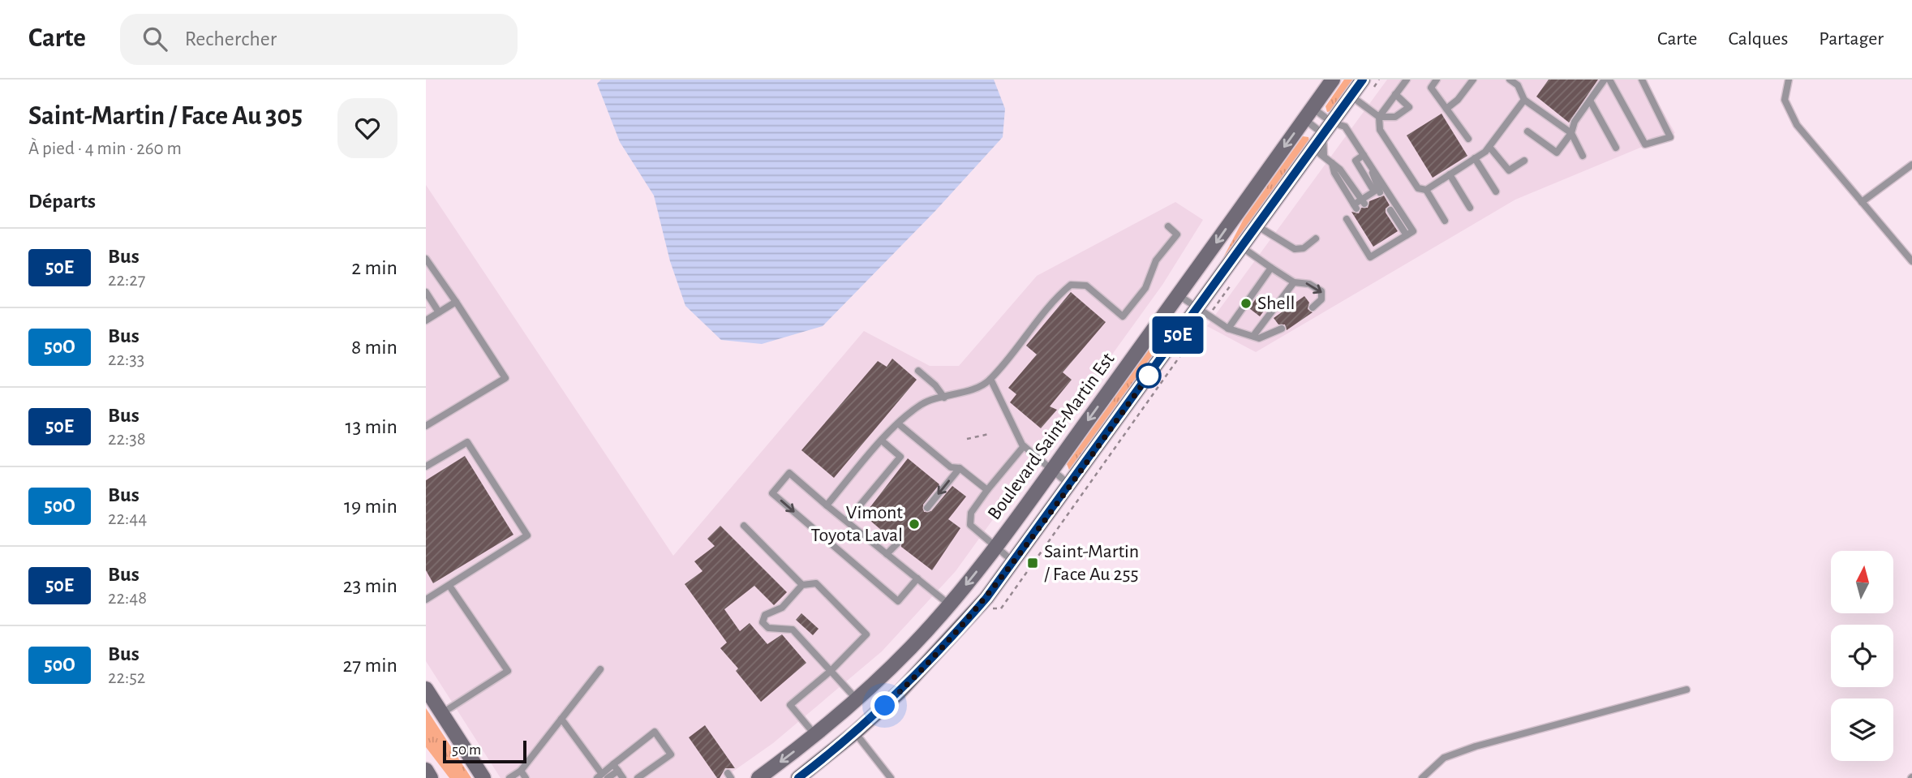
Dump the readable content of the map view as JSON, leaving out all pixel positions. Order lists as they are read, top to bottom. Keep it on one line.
{"streets":{"main road":["Boulevard Saint-Martin Est"]},"places":{"other":["Shell","Vimont Toyota Laval"],"transit":["Saint-Martin / Face Au 255"]},"lines":["bus line 50E"],"scale_bar":"50 m","north":"top","page":{"header":"Carte","search":"Rechercher","nav":["Carte","Calques","Partager"],"heading":[["Saint-Martin / Face Au 305","À pied · 4 min · 260 m"],"Départs"],"on_map":"50E","list":[{"mark":"50E","name":"Bus","note":"22:27","value":"2 min"},{"mark":"50O","name":"Bus","note":"22:33","value":"8 min"},{"mark":"50E","name":"Bus","note":"22:38","value":"13 min"},{"mark":"50O","name":"Bus","note":"22:44","value":"19 min"},{"mark":"50E","name":"Bus","note":"22:48","value":"23 min"},{"mark":"50O","name":"Bus","note":"22:52","value":"27 min"}],"scale":"50 m"}}
